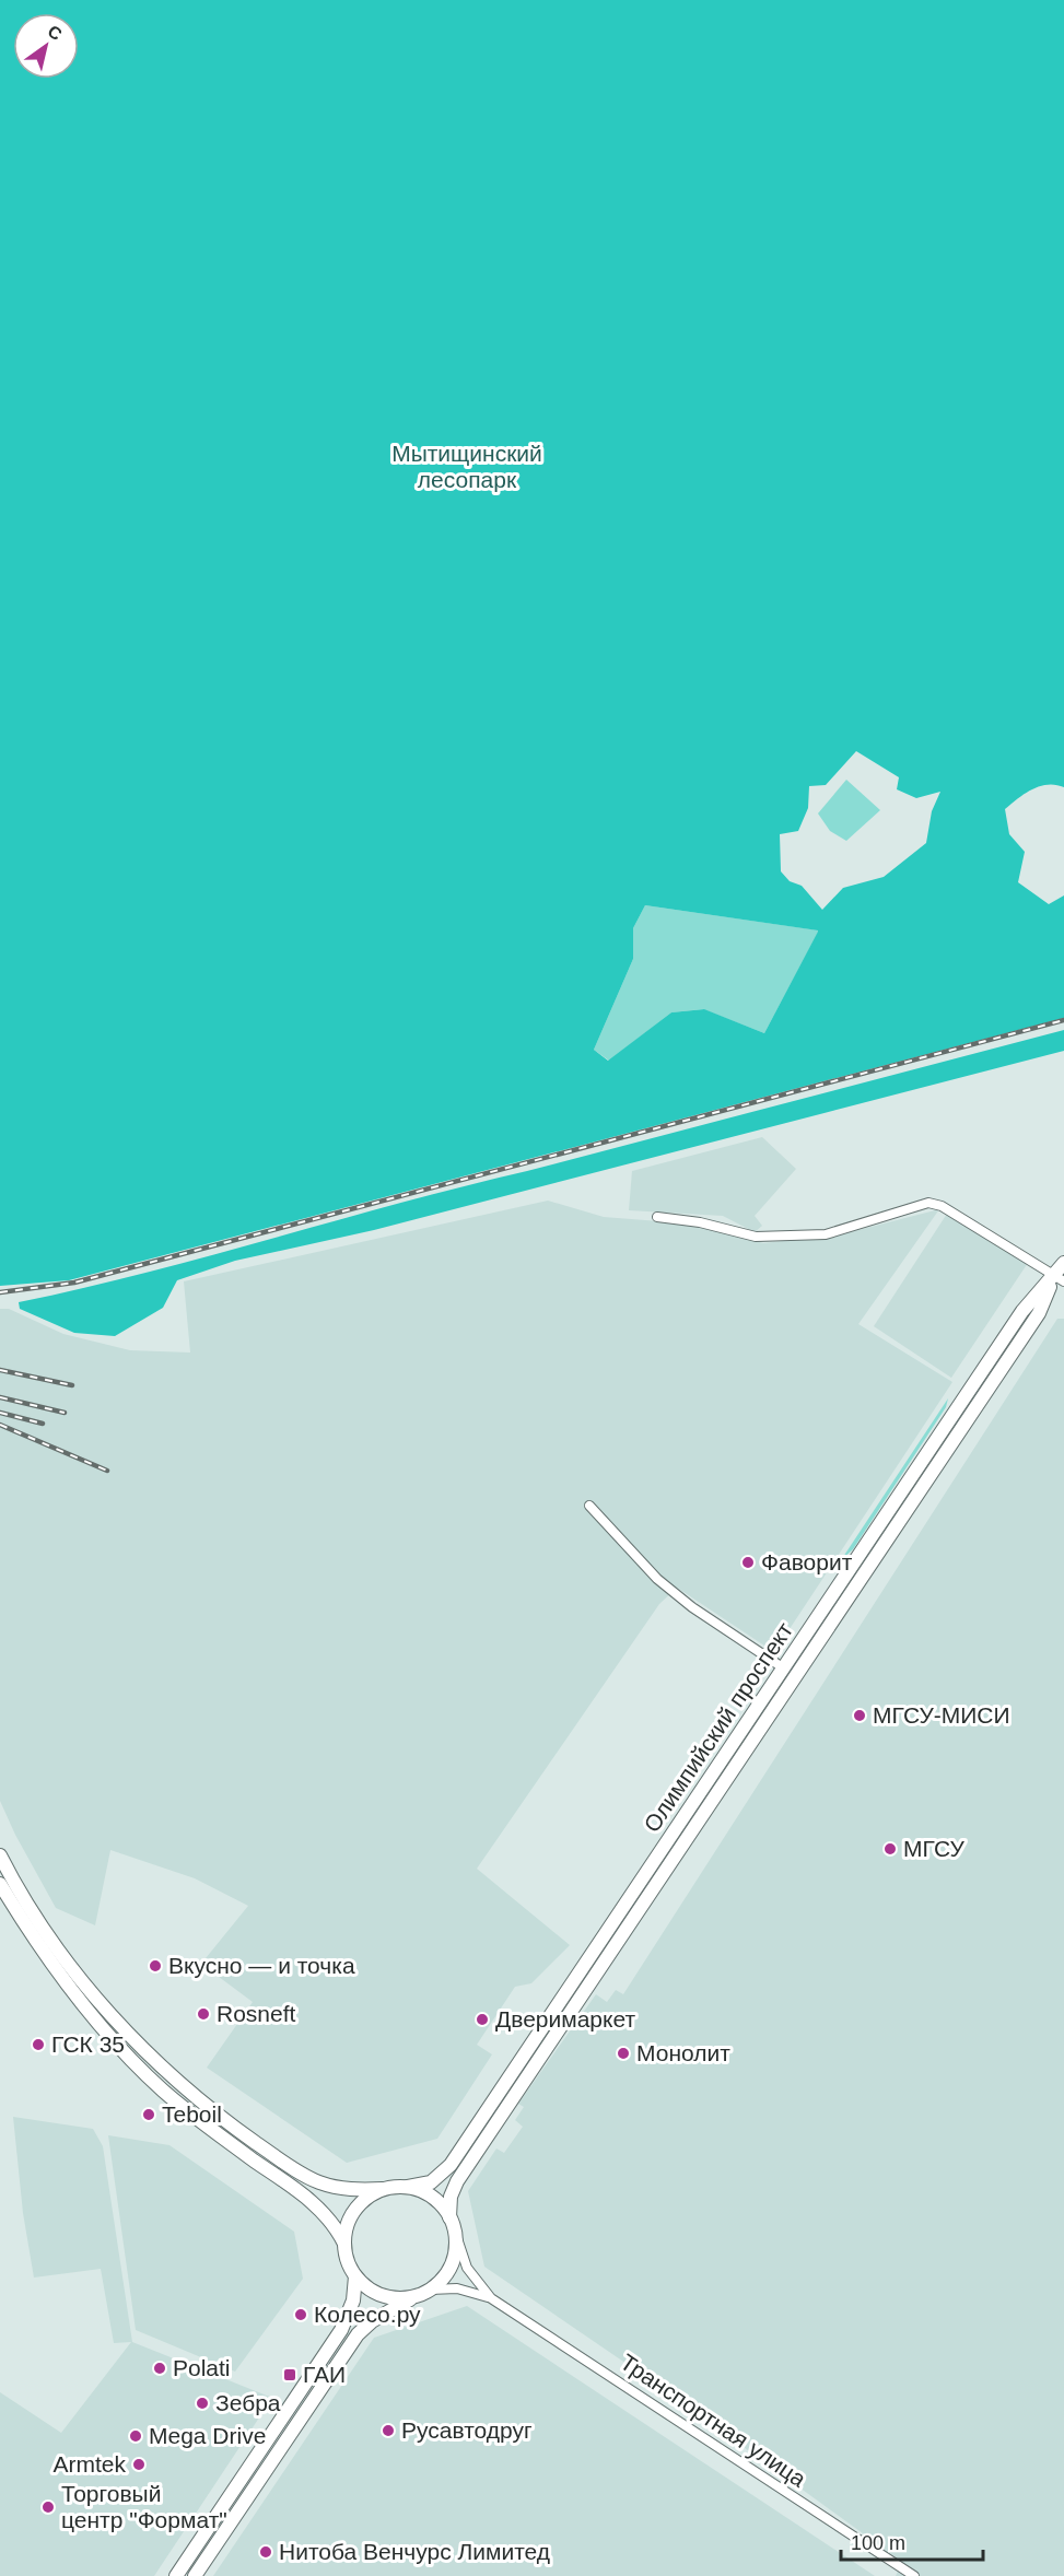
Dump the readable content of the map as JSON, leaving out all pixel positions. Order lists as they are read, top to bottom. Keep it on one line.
{"streets":{"main road":["Олимпийский проспект"],"street":["Транспортная улица"]},"crossings":[["Олимпийский проспект","Транспортная улица"]],"parks":["Мытищинский лесопарк"],"places":{"other":["Фаворит","МГСУ-МИСИ","МГСУ","Вкусно — и точка","Rosneft","Дверимаркет","ГСК 35","Монолит","Teboil","Колесо.ру","Polati","Зебра","Русавтодруг","Mega Drive","Armtek","Торговый центр \"Формат\"","Нитоба Венчурс Лимитед"],"transit":["ГАИ"]},"scale_bar":"100 m","north":"top right"}
